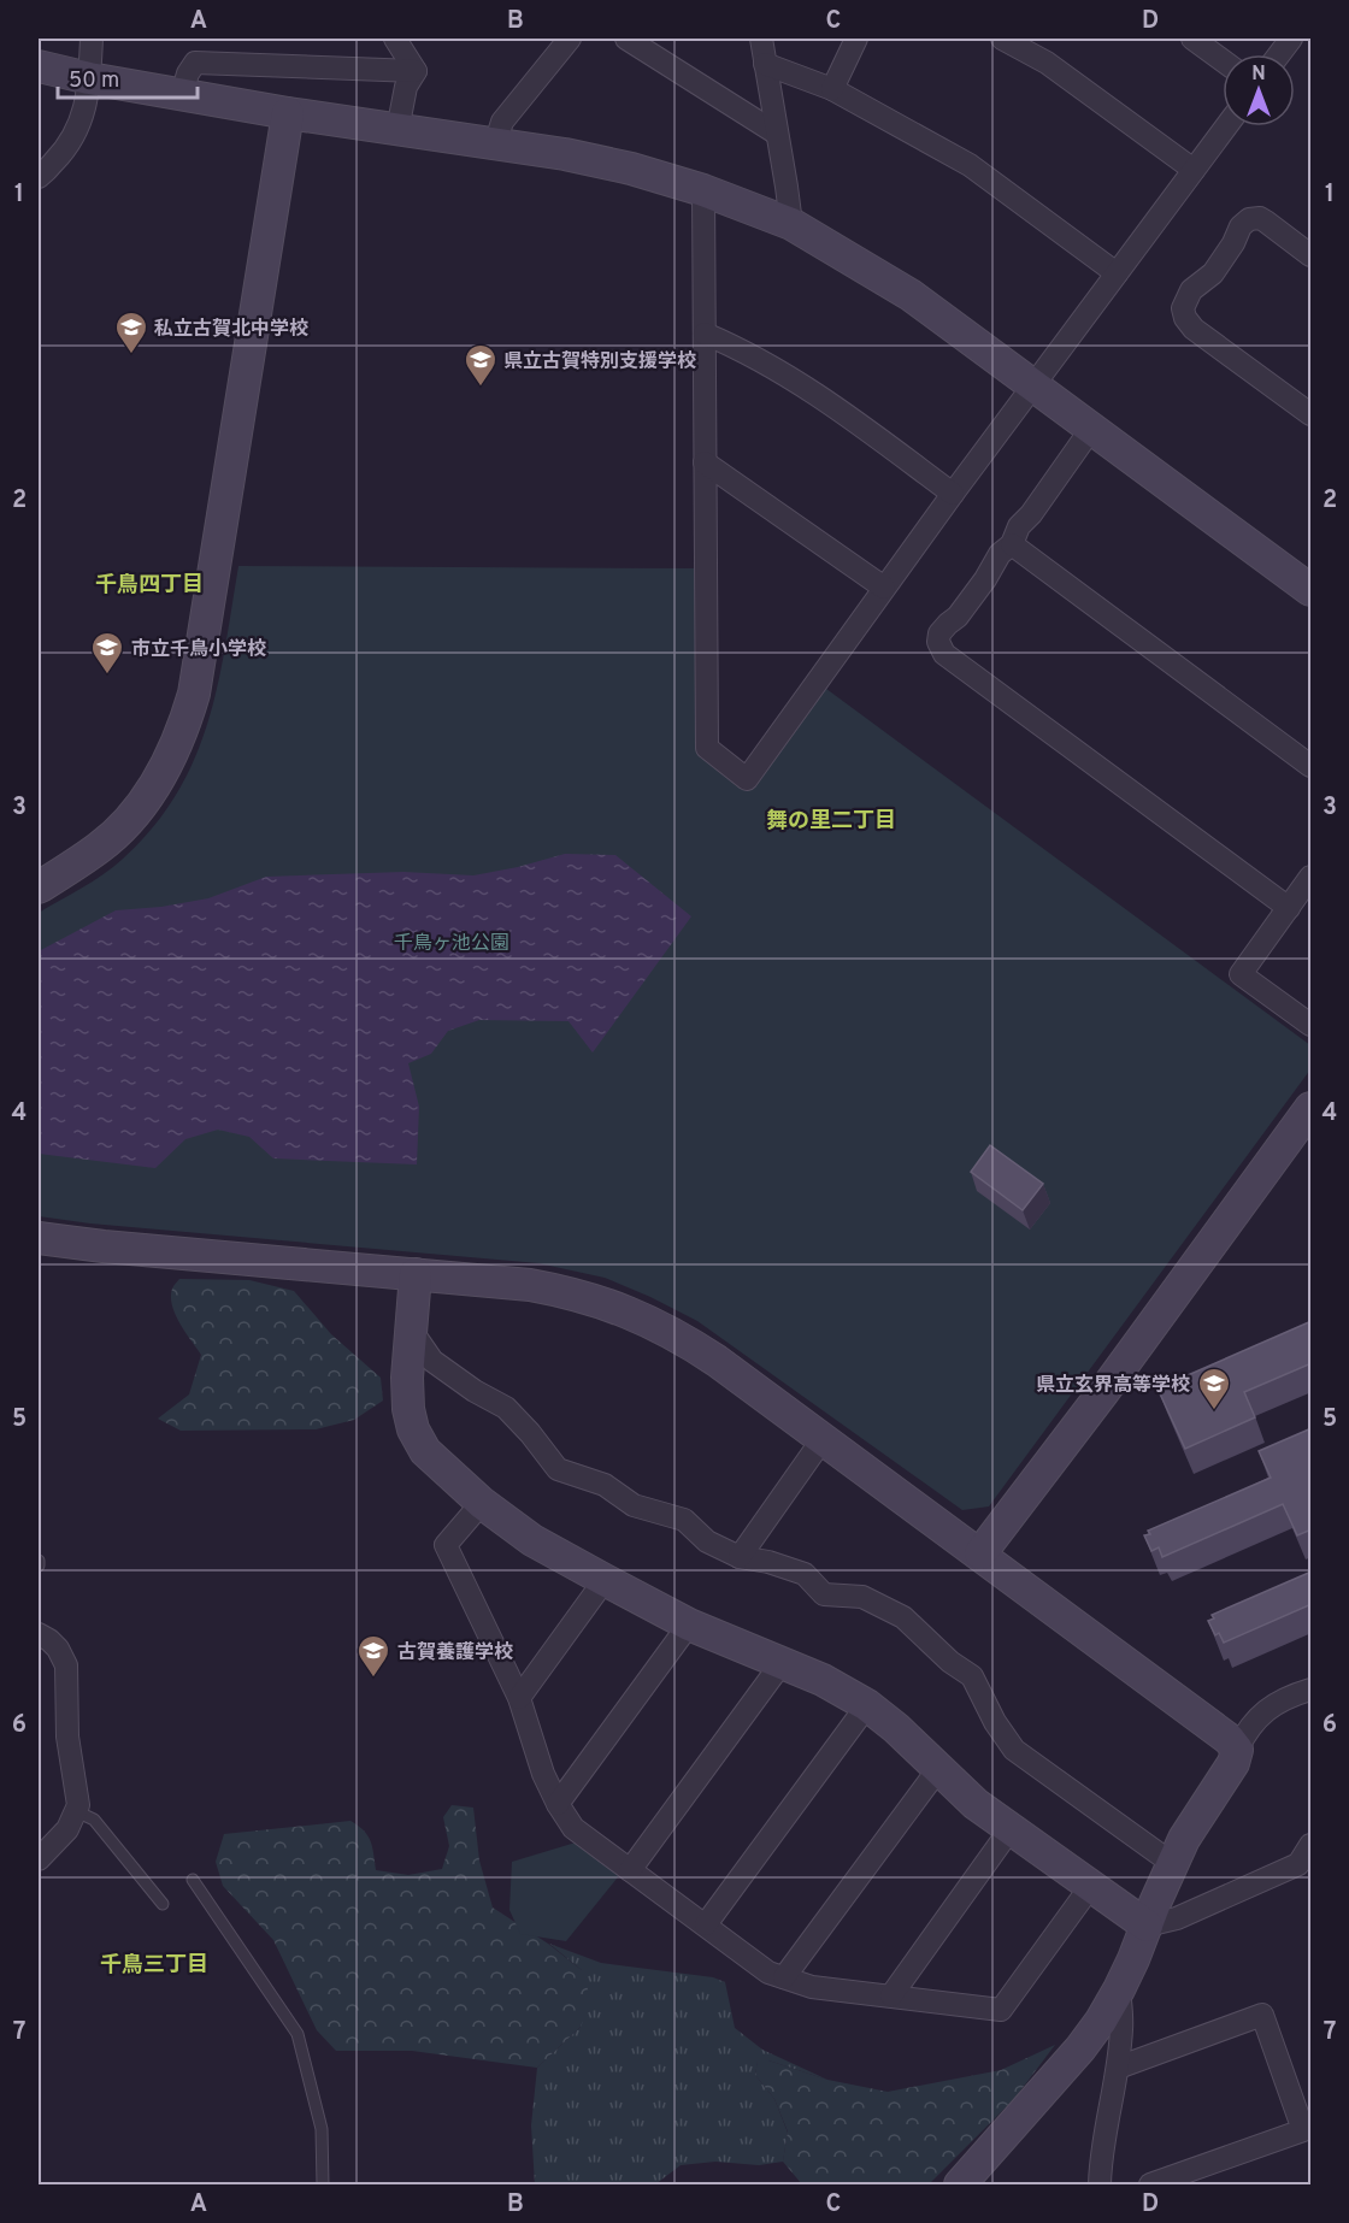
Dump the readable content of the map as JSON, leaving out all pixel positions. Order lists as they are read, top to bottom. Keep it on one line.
{"districts":["千鳥四丁目","舞の里二丁目","千鳥三丁目"],"parks":["千鳥ヶ池公園"],"places":{"school or university":["私立古賀北中学校","県立古賀特別支援学校","市立千鳥小学校","県立玄界高等学校","古賀養護学校"]},"scale_bar":"50 m","north":"top","grid":{"columns":["A","B","C","D"],"rows":["1","2","3","4","5","6","7"]}}
